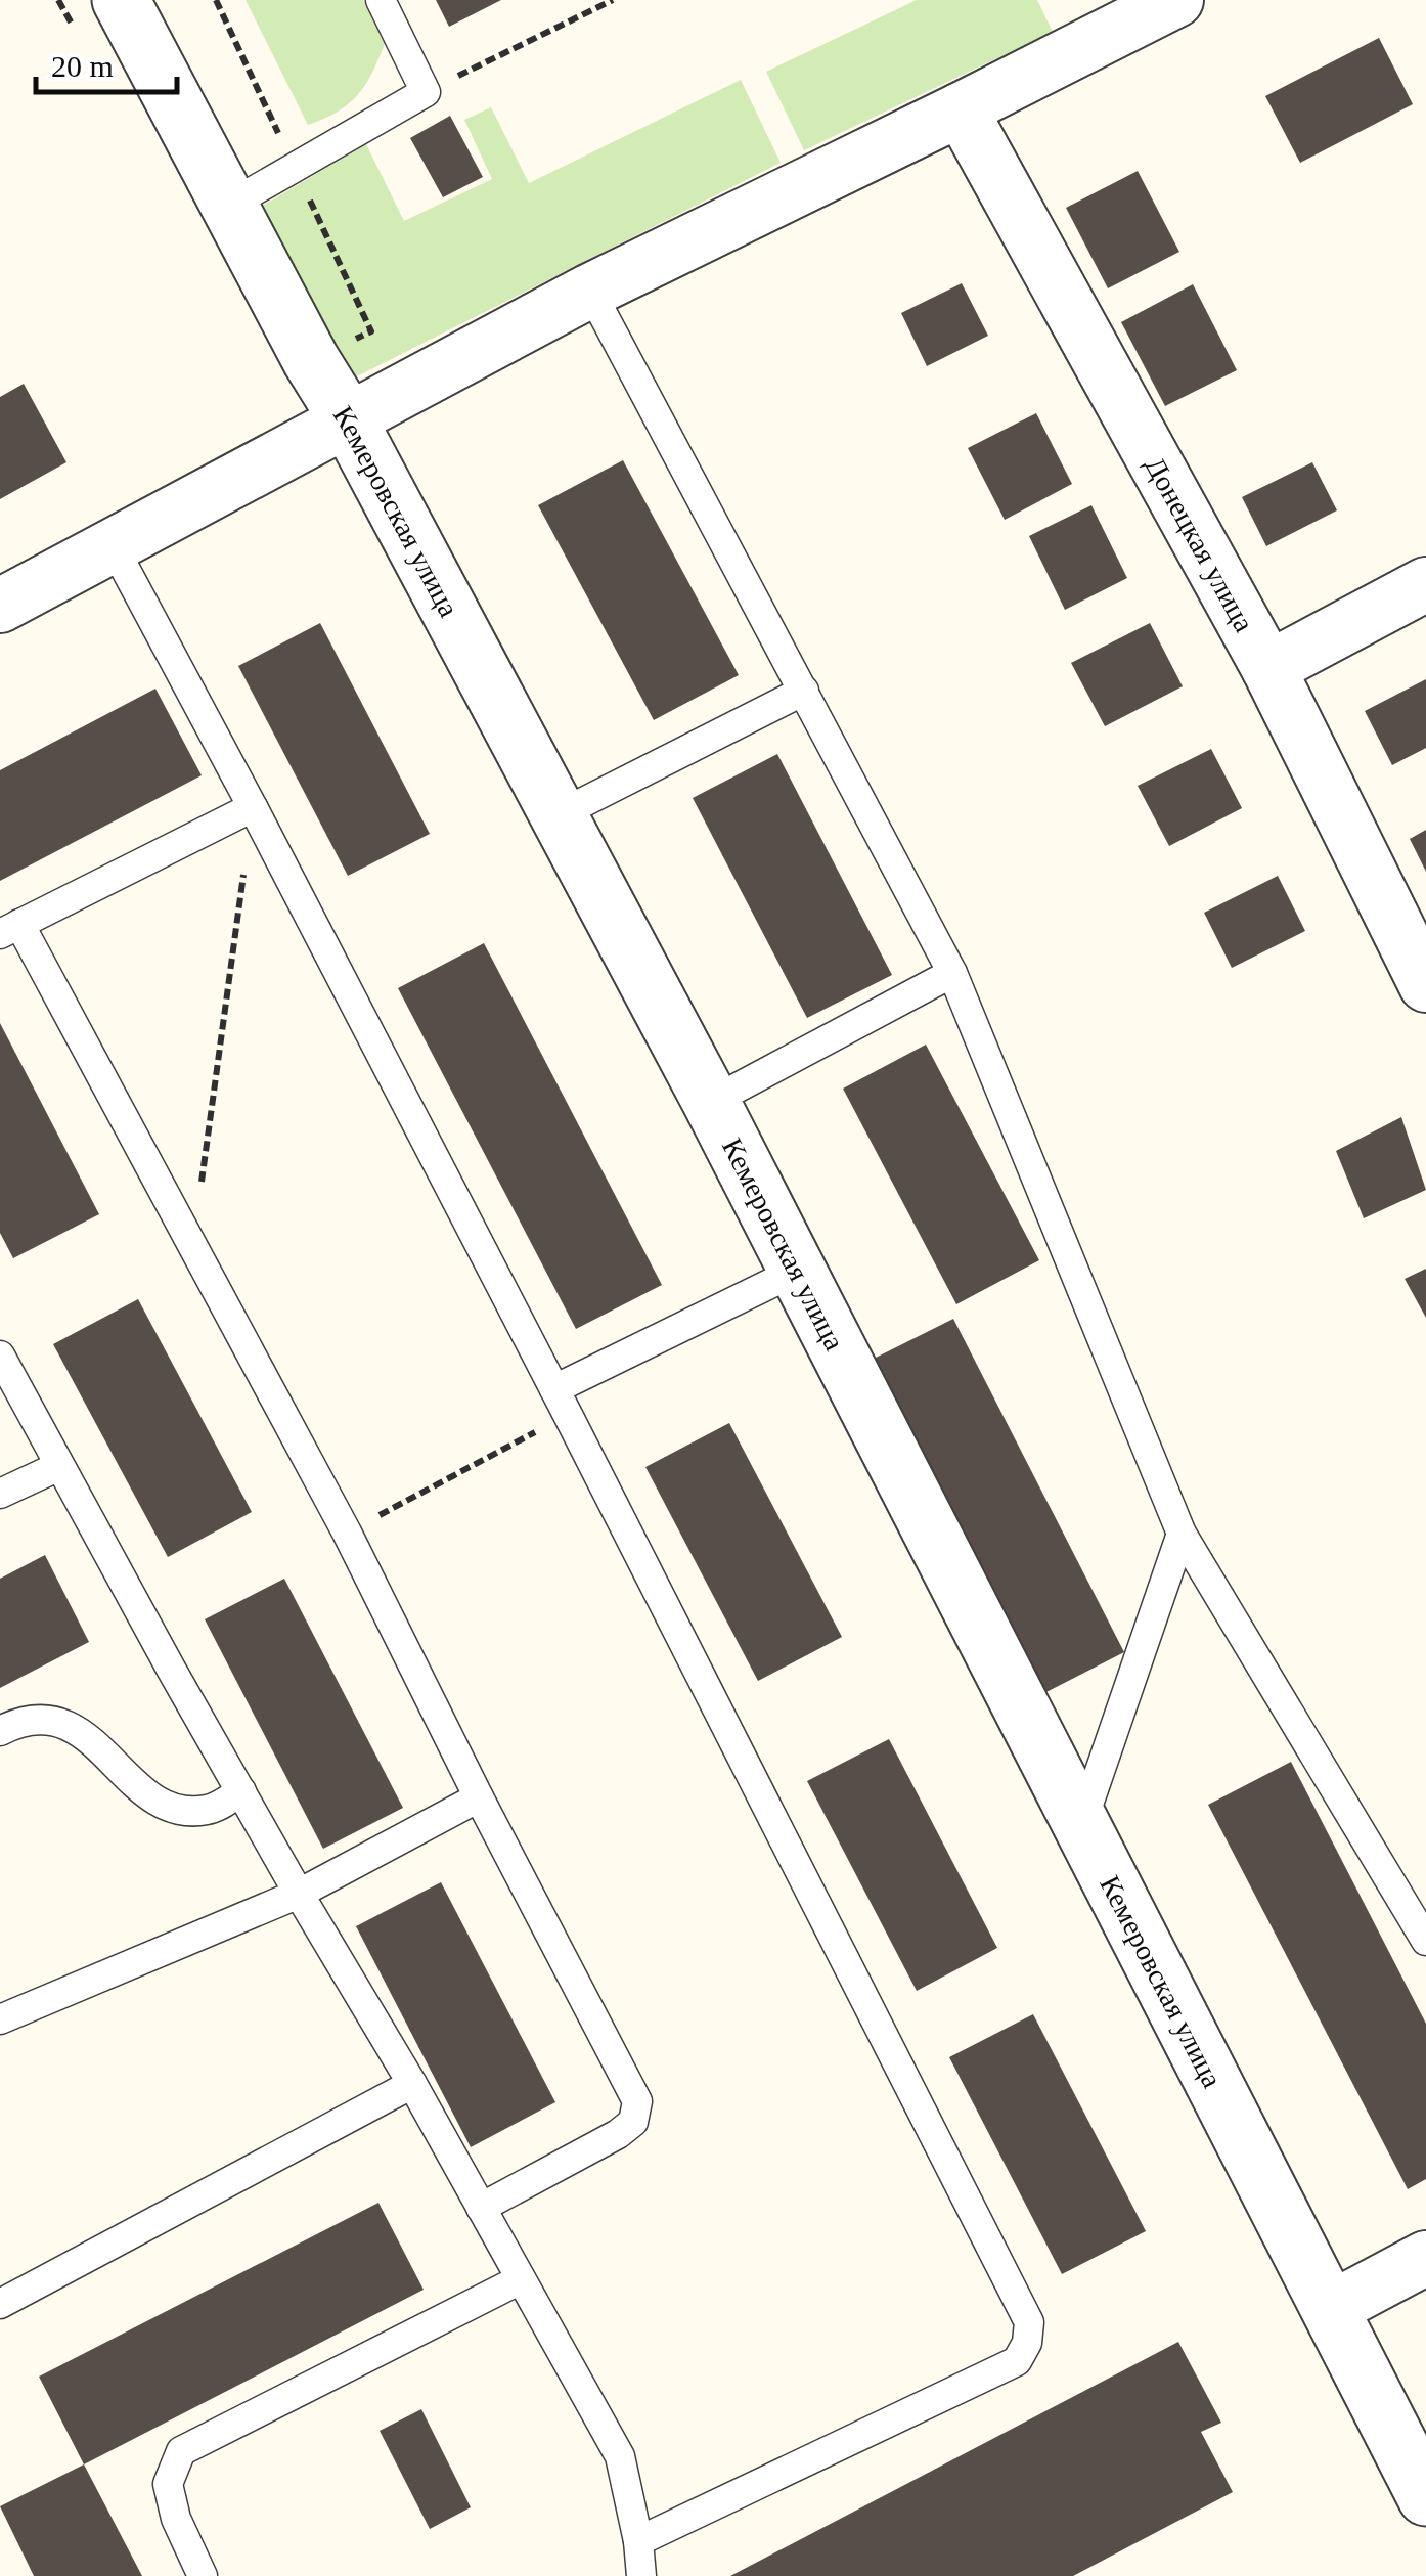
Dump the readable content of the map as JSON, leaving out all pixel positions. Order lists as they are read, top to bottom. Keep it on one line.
{"streets":{"street":["Кемеровская улица","Донецкая улица"]},"scale_bar":"20 m"}
